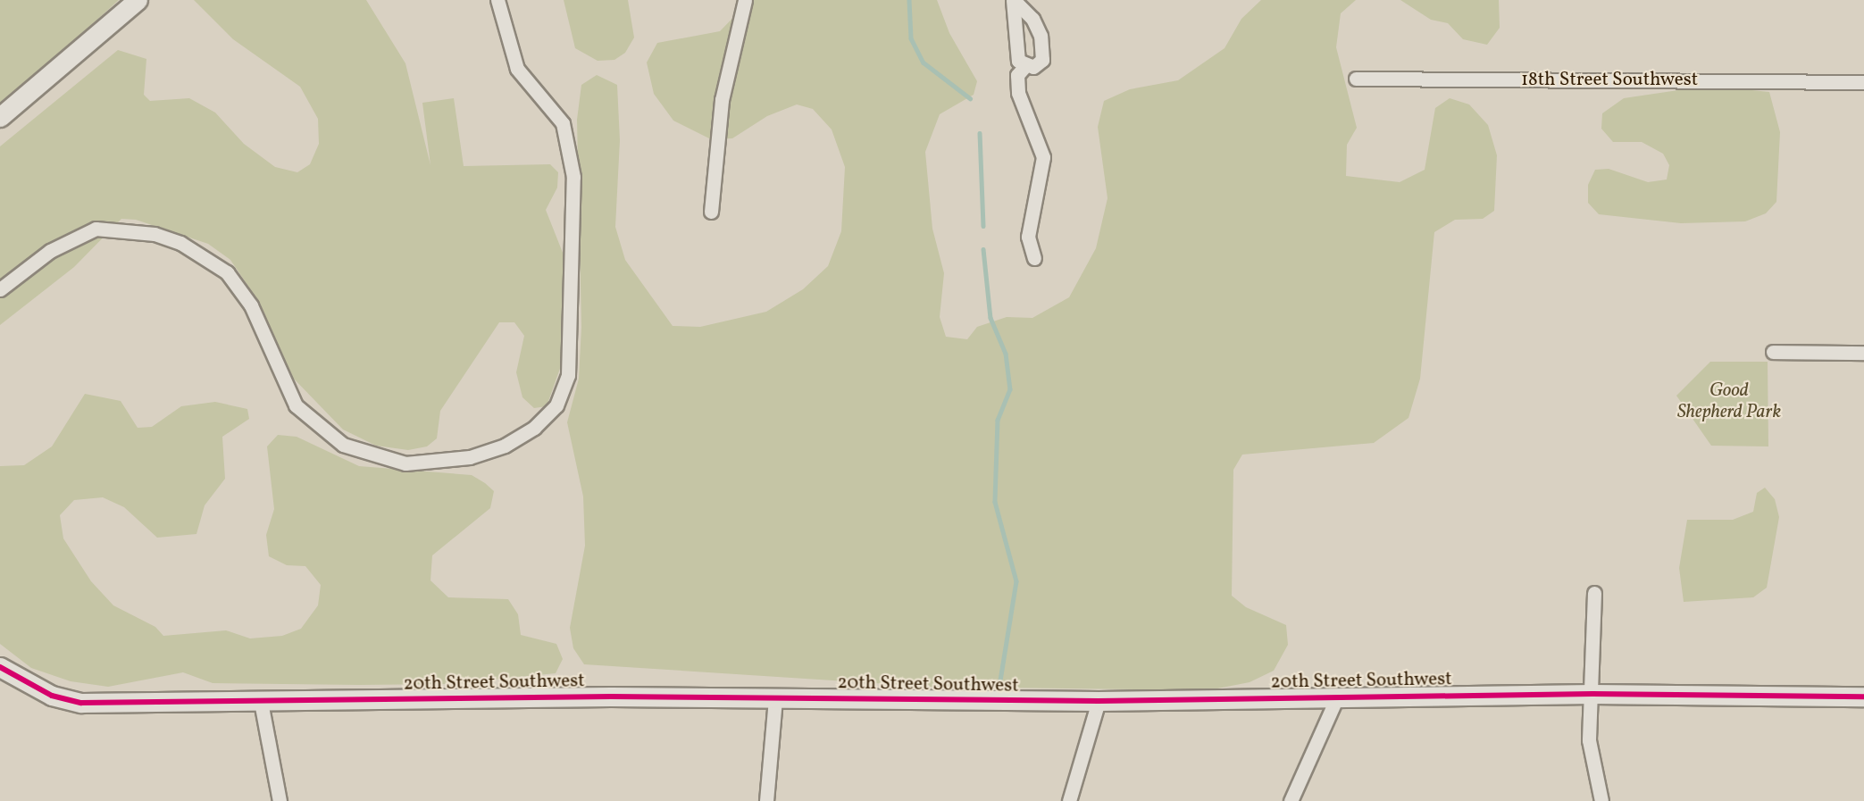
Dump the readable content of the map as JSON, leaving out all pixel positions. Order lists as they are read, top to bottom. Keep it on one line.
{"streets":{"street":["18th Street Southwest","20th Street Southwest"]},"parks":["Good Shepherd Park"]}
